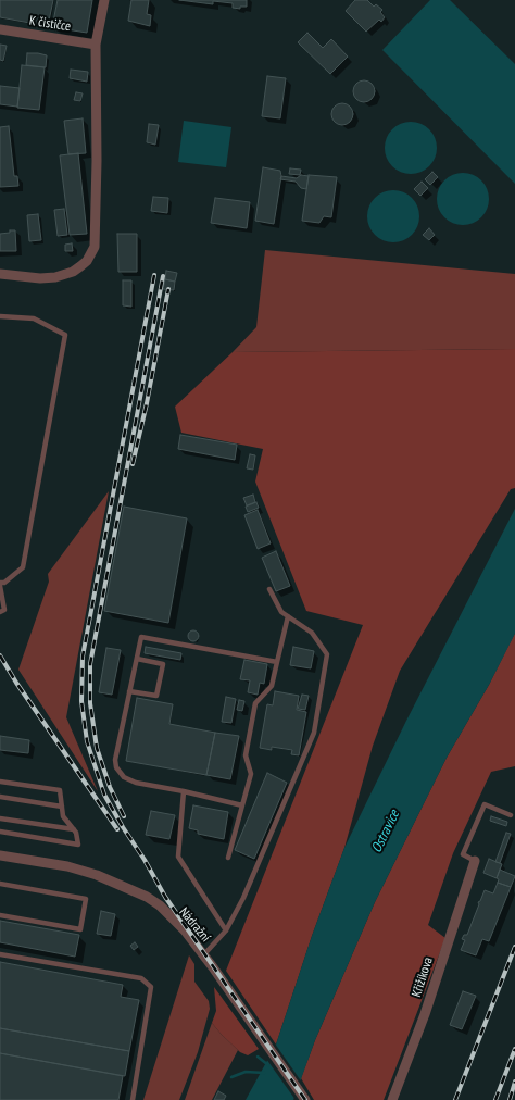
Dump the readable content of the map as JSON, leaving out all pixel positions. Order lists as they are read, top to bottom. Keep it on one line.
{"streets":{"street":["K čističce","Nádražní","Křižíkova"]},"water":["Ostravice"]}
